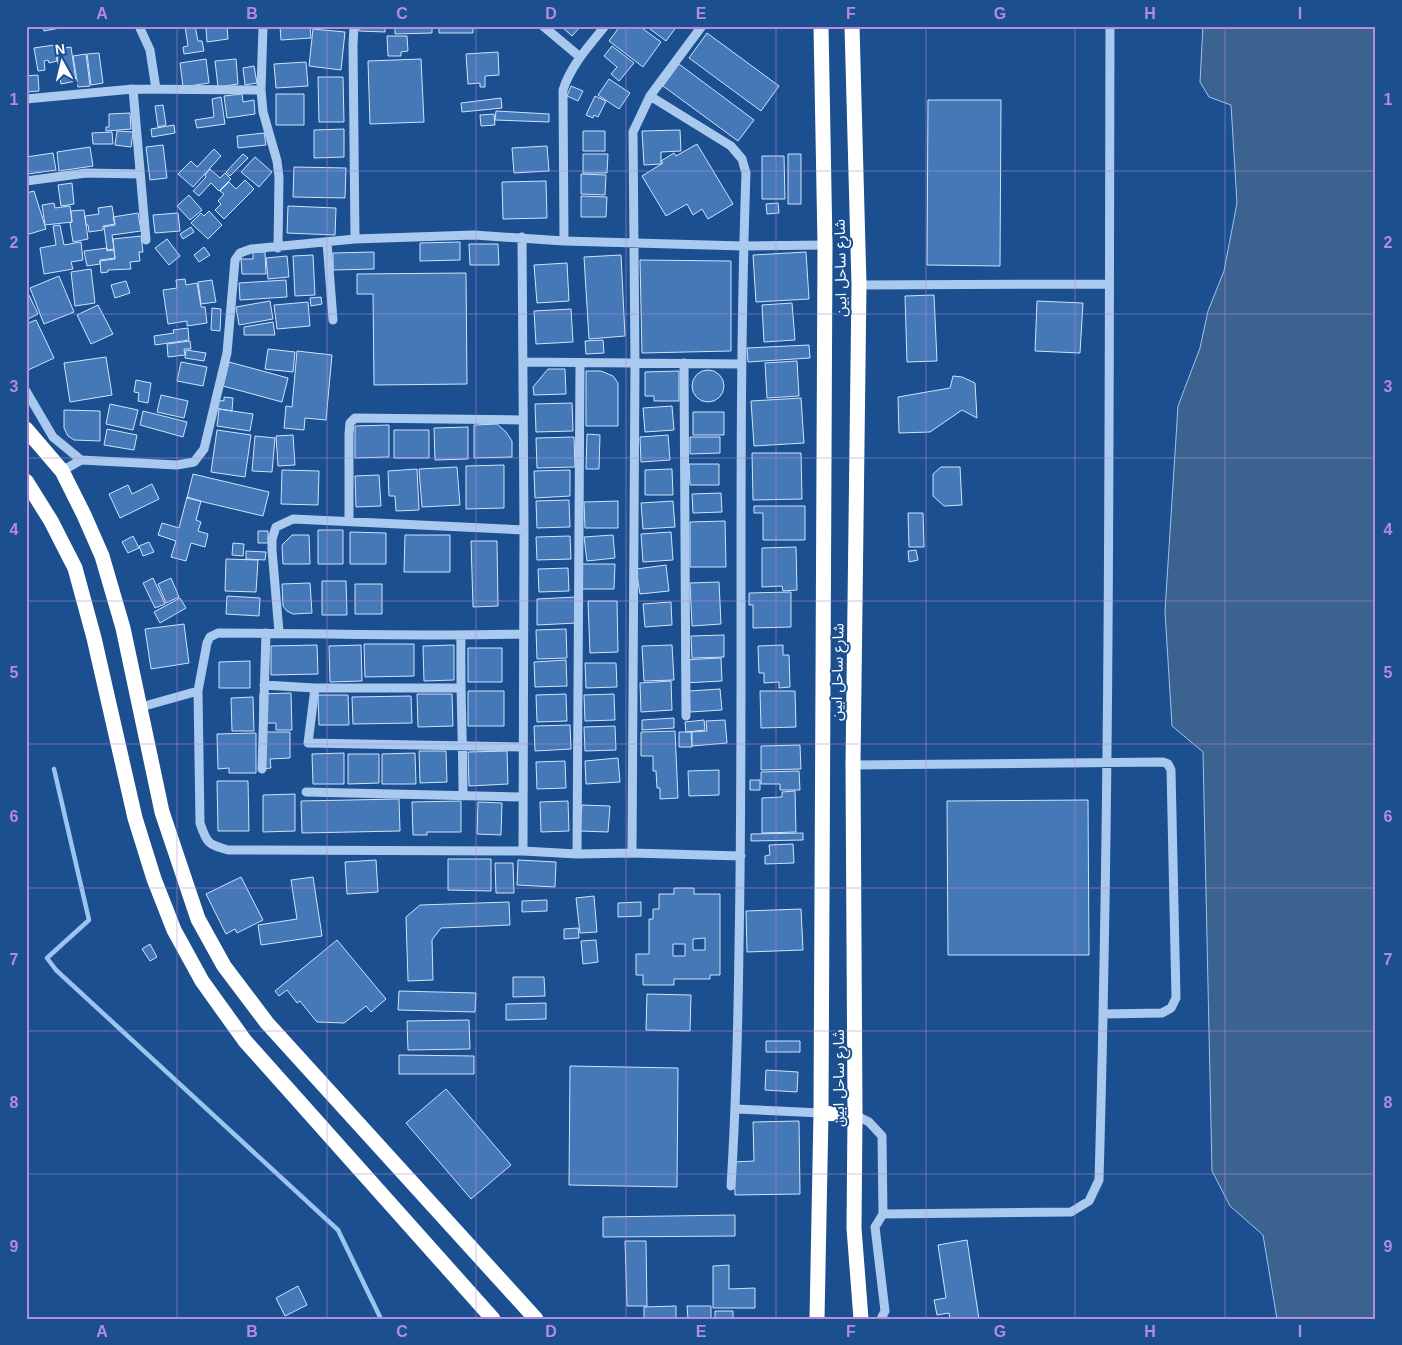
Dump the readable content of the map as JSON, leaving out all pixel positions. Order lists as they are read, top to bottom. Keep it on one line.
{"streets":{"highway":["شارع ساحل ابين"]},"north":"top","grid":{"columns":["A","B","C","D","E","F","G","H","I"],"rows":["1","2","3","4","5","6","7","8","9"]}}
